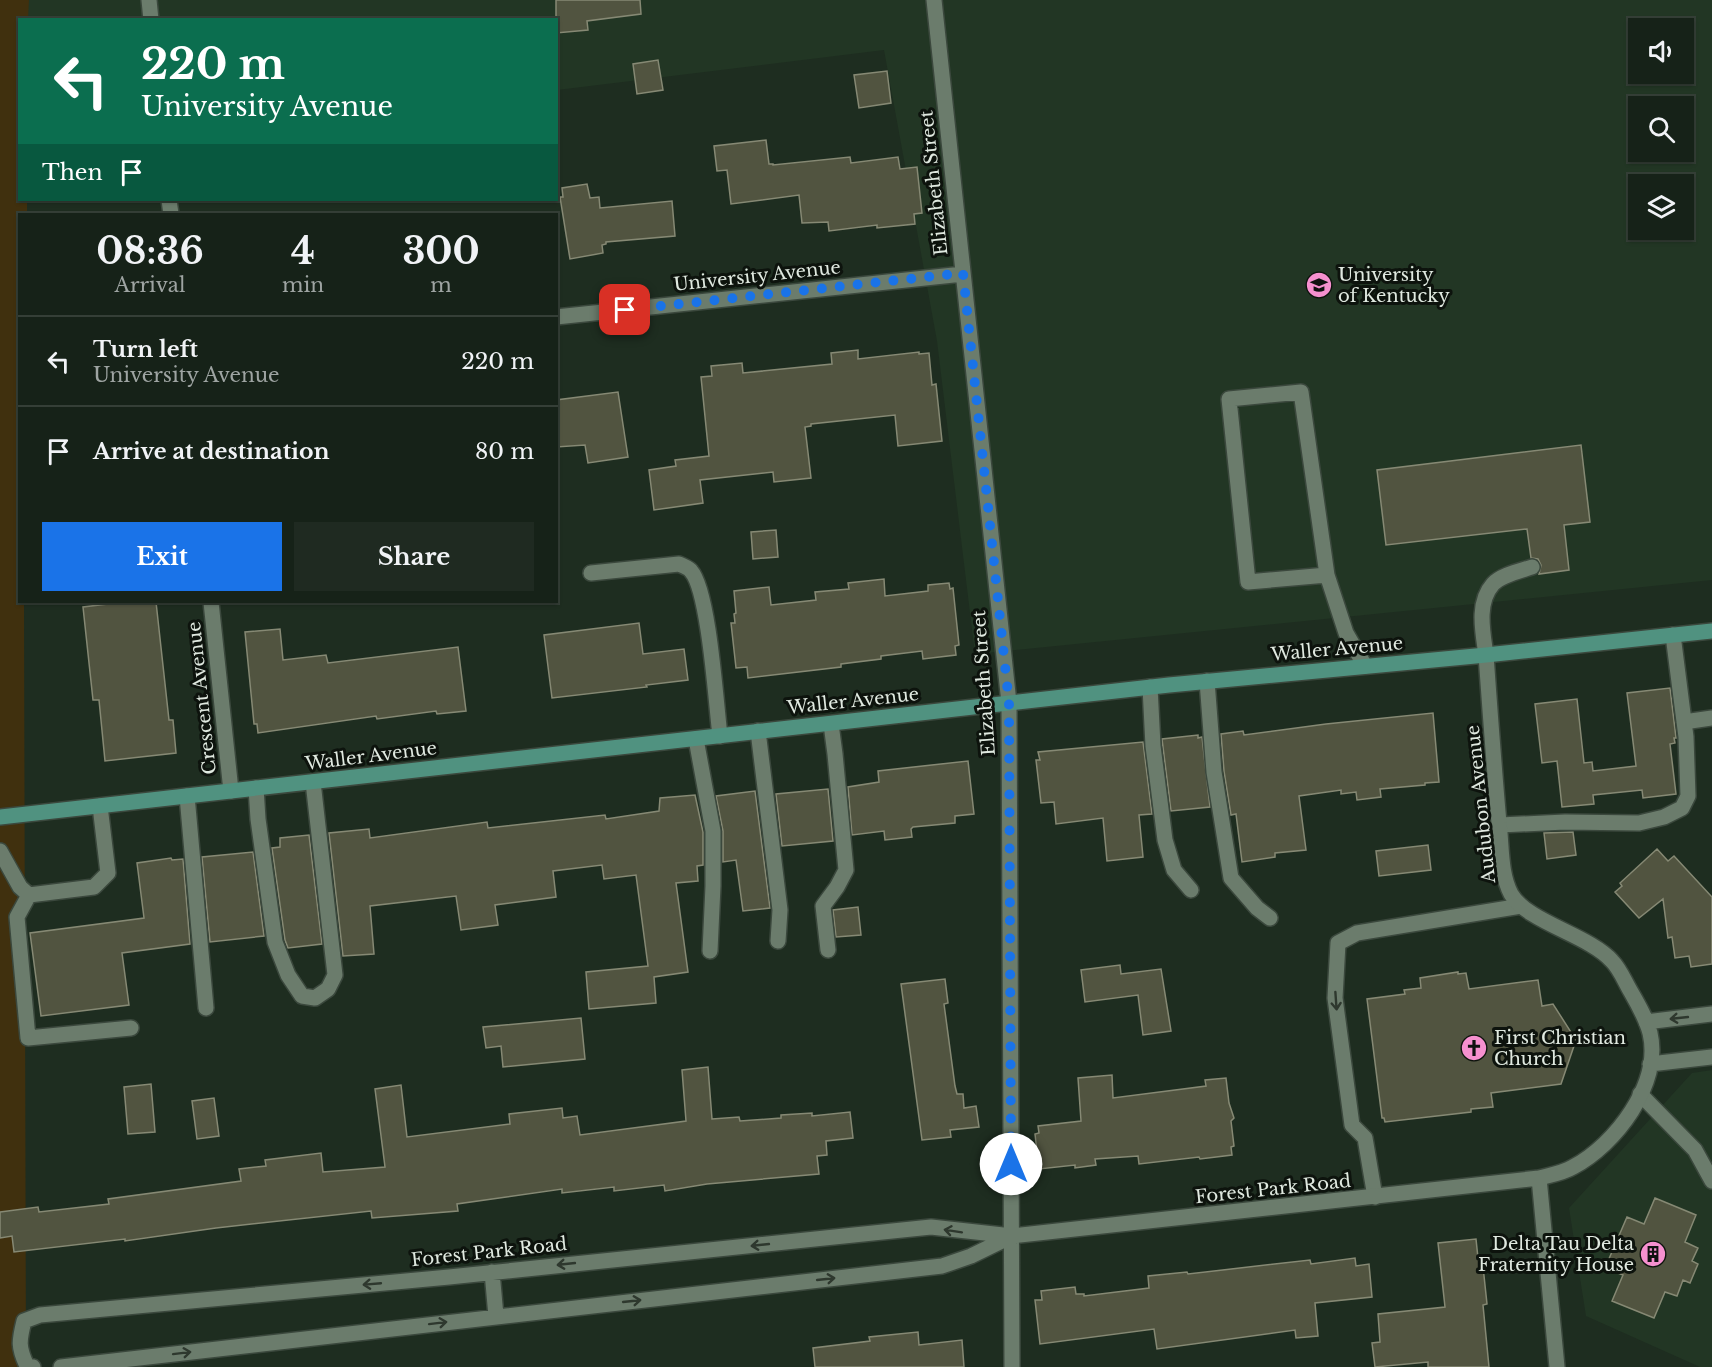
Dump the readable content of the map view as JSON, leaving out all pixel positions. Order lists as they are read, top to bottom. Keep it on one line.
{"streets":{"main road":["Waller Avenue"],"street":["Elizabeth Street","University Avenue","Crescent Avenue","Audubon Avenue","Forest Park Road"]},"crossings":[["Elizabeth Street","University Avenue"],["Elizabeth Street","Waller Avenue"],["Elizabeth Street","Forest Park Road"],["Waller Avenue","Crescent Avenue"],["Waller Avenue","Audubon Avenue"],["Audubon Avenue","Forest Park Road"]],"places":{"school or university":["University of Kentucky"],"church":["First Christian Church"],"building":["Delta Tau Delta Fraternity House"]},"page":{"turn":["220 m","University Avenue"],"then":"Then","eta":["08:36","Arrival","4","min","300","m"],"list":[{"name":"Turn left","note":"University Avenue","value":"220 m"},{"name":"Arrive at destination","value":"80 m"}],"buttons":["Exit","Share"]}}
